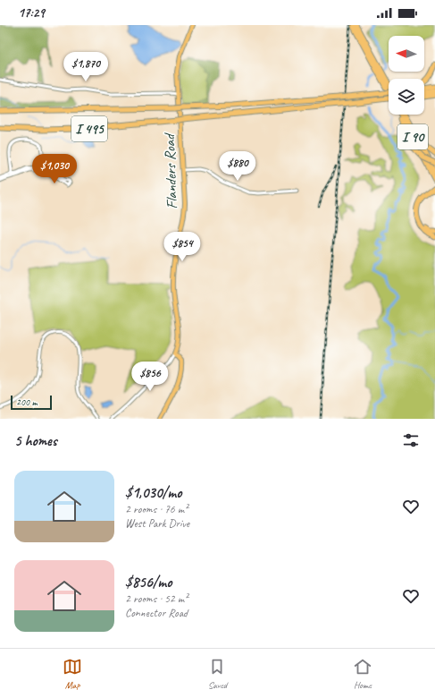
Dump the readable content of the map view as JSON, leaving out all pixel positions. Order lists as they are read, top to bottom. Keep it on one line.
{"streets":{"highway":["I 495","I 90"],"main road":["Flanders Road"]},"scale_bar":"200 m","north":"left","page":{"status":"17:29","price":["$1,870","$880","$1,030","$854","$856"],"scale":"200 m","heading":"5 homes","list":[{"name":"$1,030/mo","note":"2 rooms · 76 m² · West Park Drive"},{"name":"$856/mo","note":"2 rooms · 52 m² · Connector Road"}],"tabs":["Map","Saved","Home"]}}
